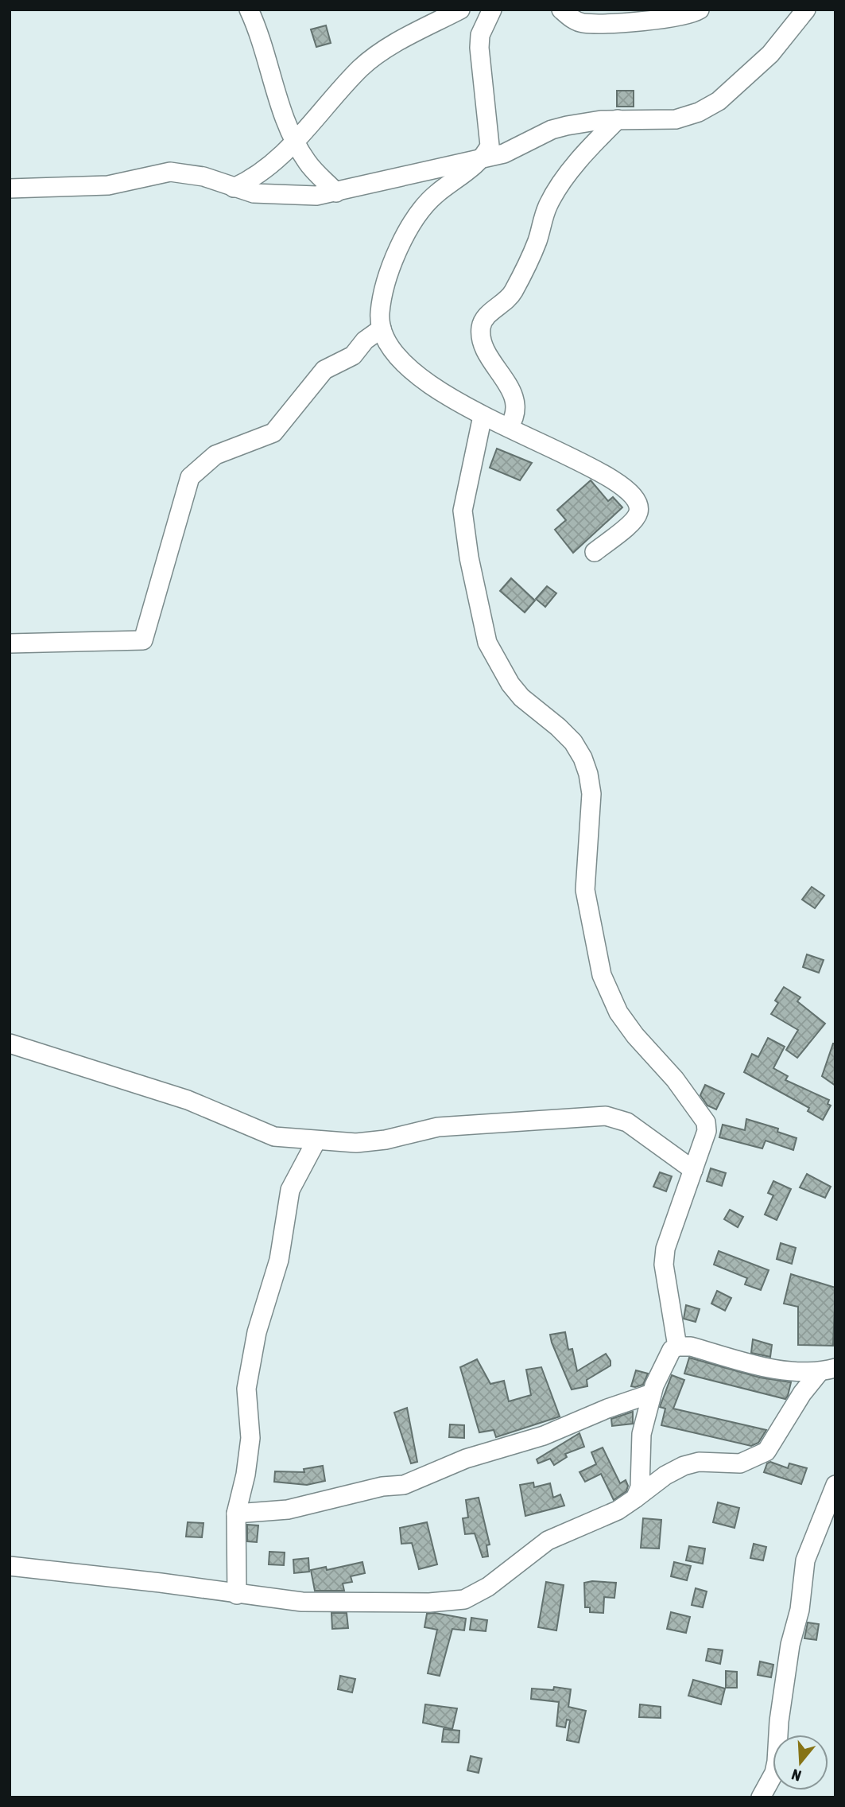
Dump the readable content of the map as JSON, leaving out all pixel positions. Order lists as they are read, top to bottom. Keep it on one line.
{"north":"bottom"}
